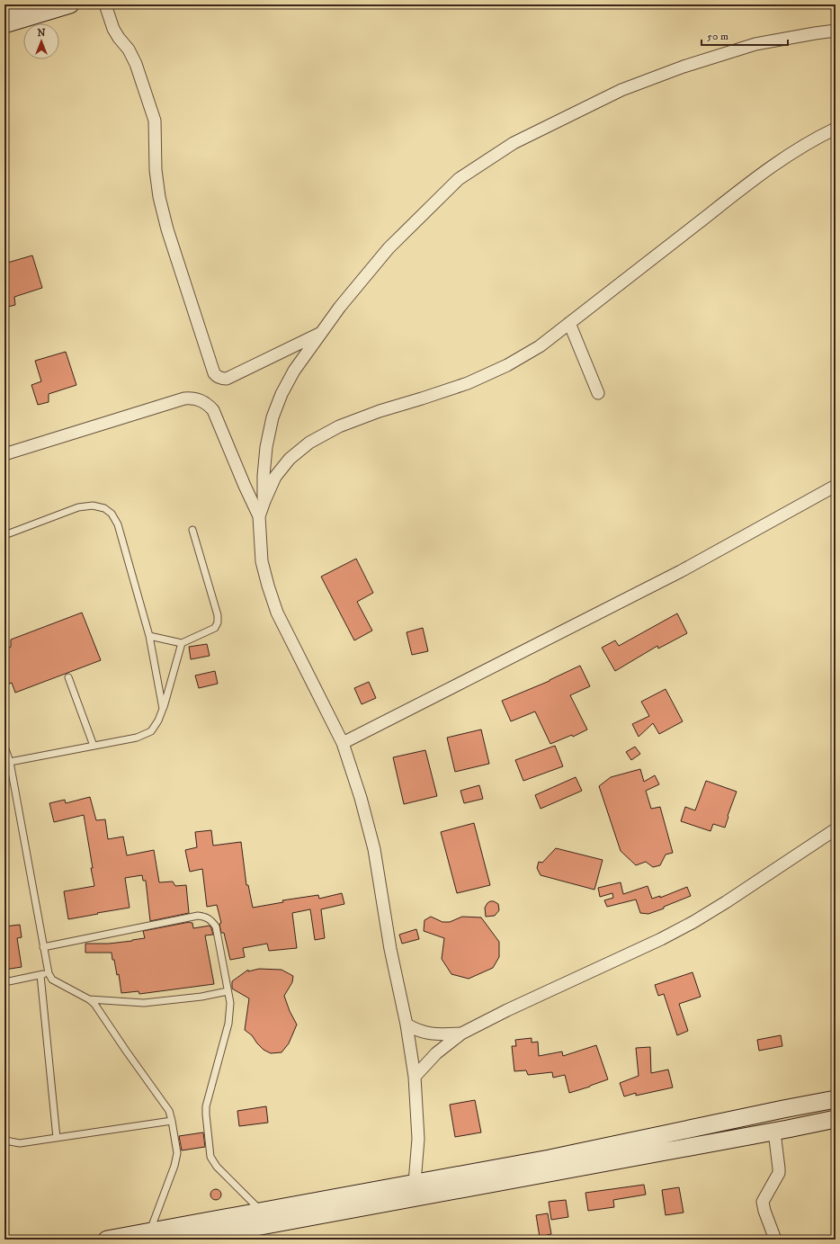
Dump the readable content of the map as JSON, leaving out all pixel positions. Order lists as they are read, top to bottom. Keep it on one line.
{"scale_bar":"50 m","north":"top"}
